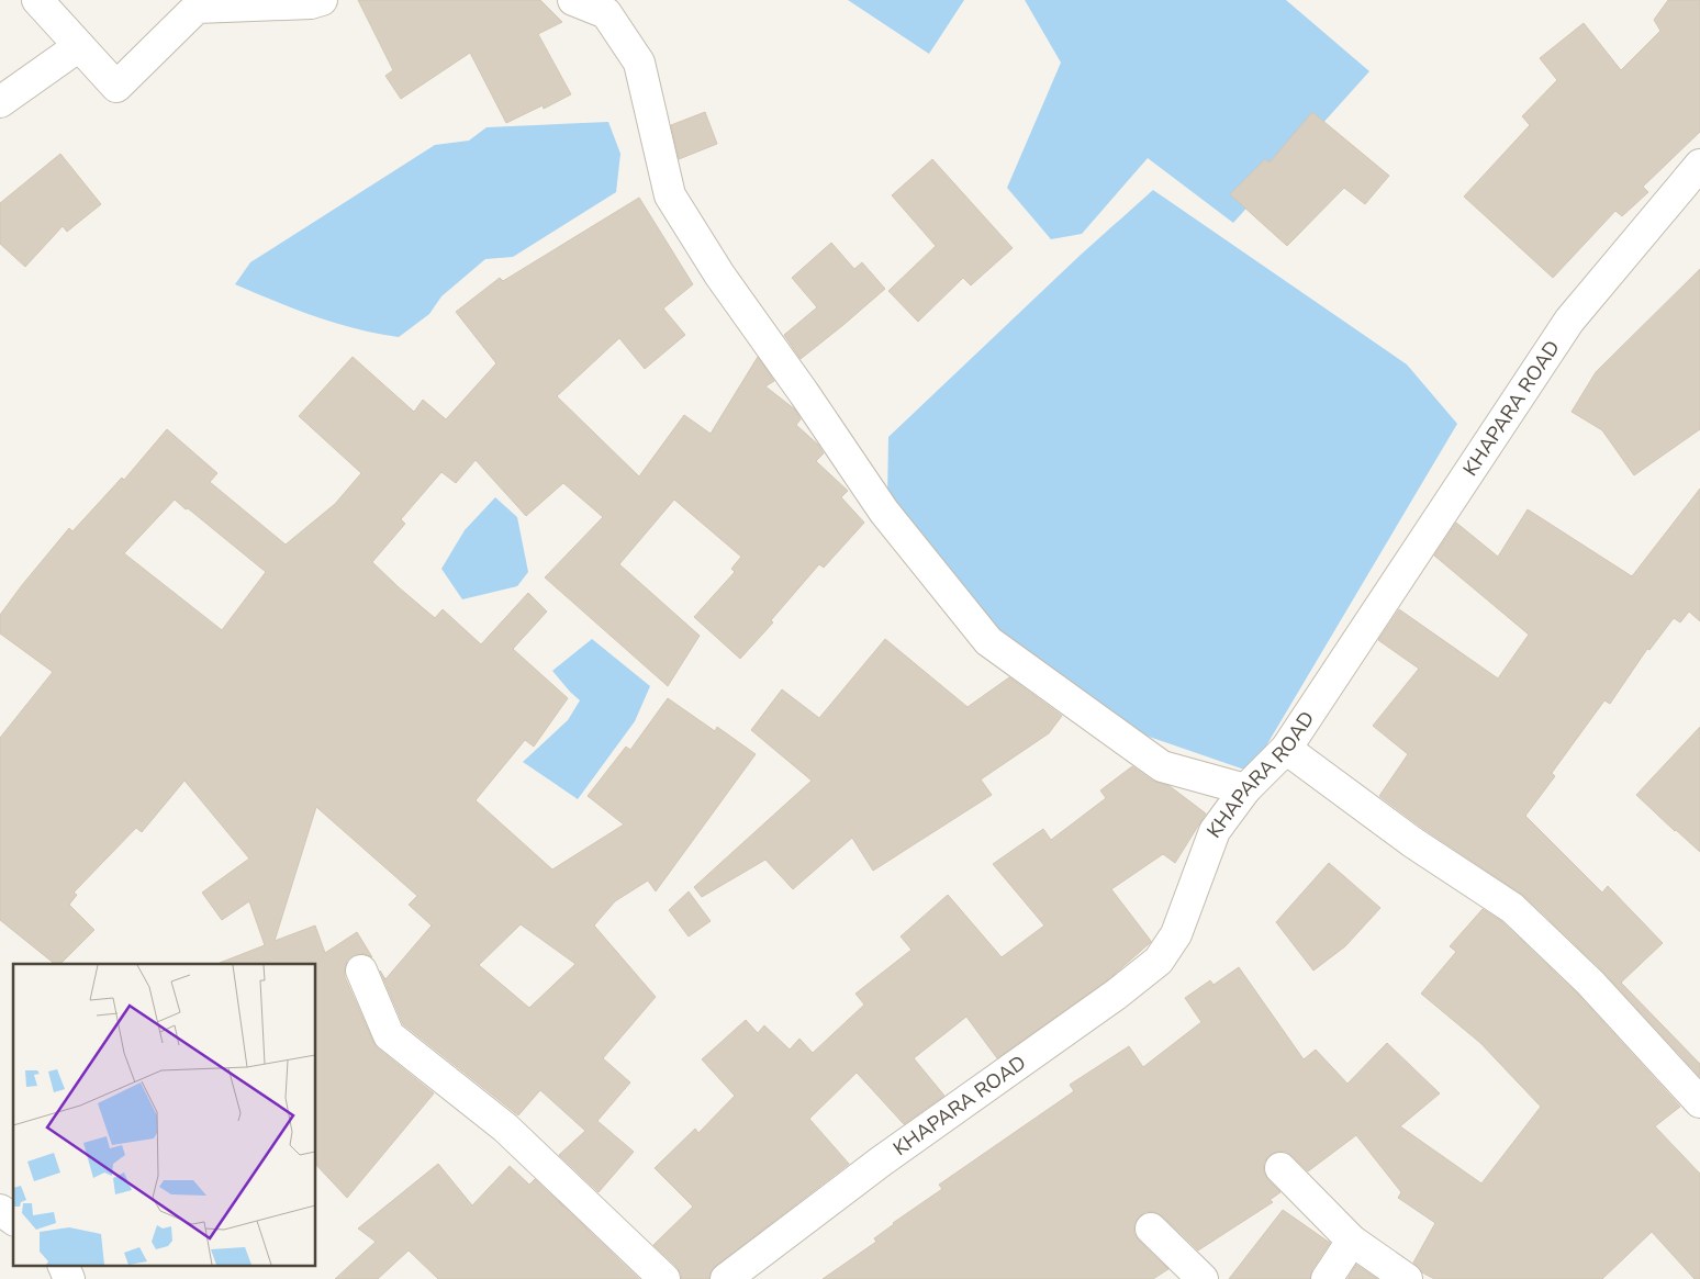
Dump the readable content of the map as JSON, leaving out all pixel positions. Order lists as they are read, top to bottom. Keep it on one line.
{"streets":{"street":["KHAPARA ROAD"]}}
